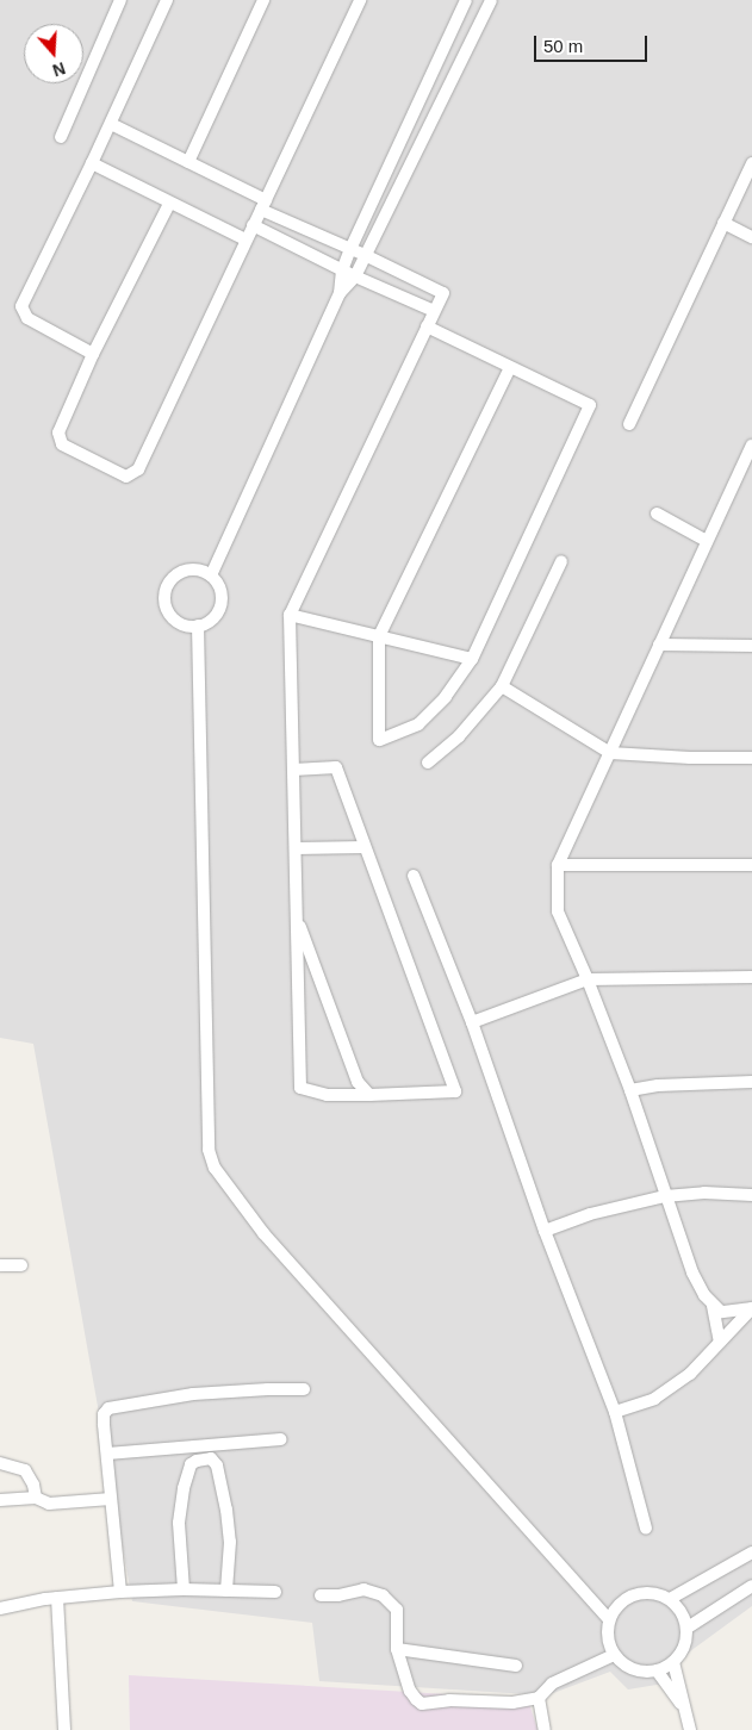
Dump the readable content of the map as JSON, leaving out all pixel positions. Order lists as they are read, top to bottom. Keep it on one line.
{"scale_bar":"50 m","north":"bottom"}
